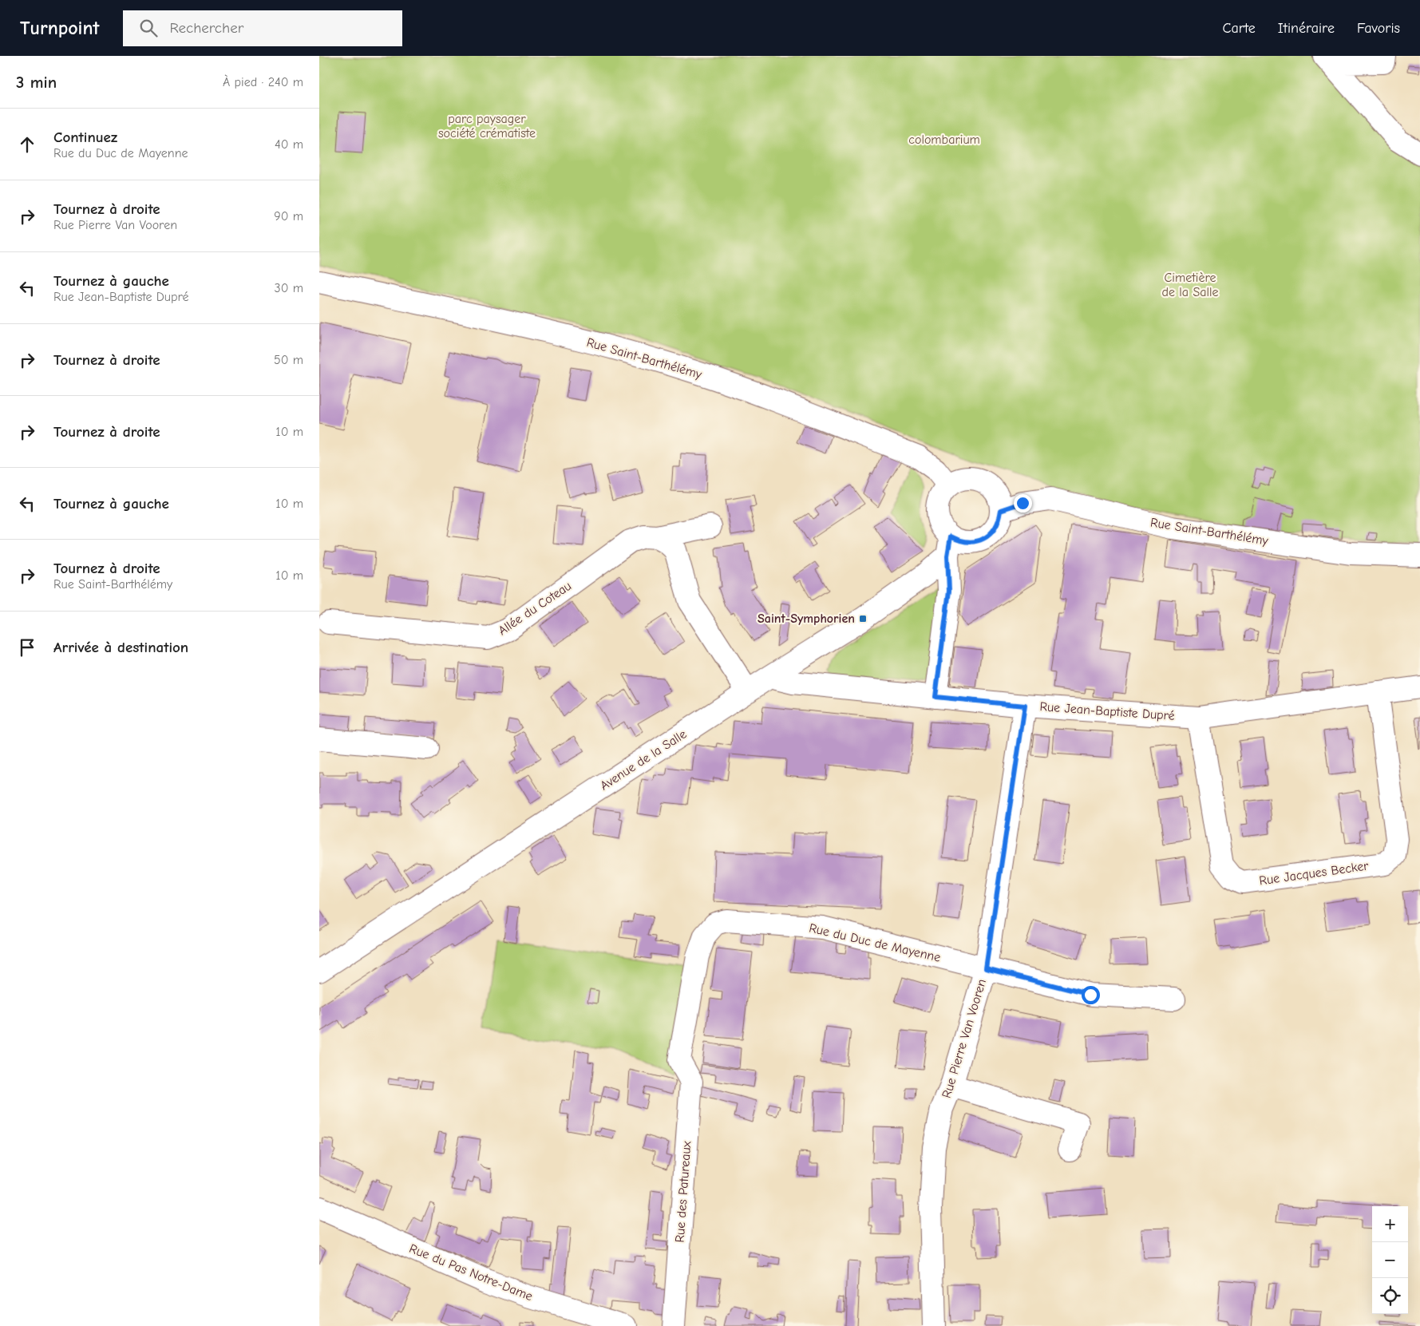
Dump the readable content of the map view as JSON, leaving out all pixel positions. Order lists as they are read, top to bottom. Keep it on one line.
{"streets":{"street":["Rue Saint-Barthélémy","Allée du Coteau","Rue Jean-Baptiste Dupré","Avenue de la Salle","Rue Jacques Becker","Rue du Duc de Mayenne","Rue Pierre Van Vooren","Rue des Patureaux","Rue du Pas Notre-Dame"]},"crossings":[["Rue Saint-Barthélémy","Avenue de la Salle"],["Rue Jean-Baptiste Dupré","Avenue de la Salle"],["Rue Jean-Baptiste Dupré","Rue Jacques Becker"],["Rue Jean-Baptiste Dupré","Rue Pierre Van Vooren"],["Rue du Duc de Mayenne","Rue Pierre Van Vooren"],["Rue du Duc de Mayenne","Rue des Patureaux"]],"parks":["parc paysager société crématiste","colombarium","Cimetière de la Salle"],"places":{"transit":["Saint-Symphorien"]},"page":{"header":"Turnpoint","search":"Rechercher","nav":["Carte","Itinéraire","Favoris"],"heading":["3 min","À pied · 240 m"],"list":[["Continuez","Rue du Duc de Mayenne","40 m"],["Tournez à droite","Rue Pierre Van Vooren","90 m"],["Tournez à gauche","Rue Jean-Baptiste Dupré","30 m"],["Tournez à droite","50 m"],["Tournez à droite","10 m"],["Tournez à gauche","10 m"],["Tournez à droite","Rue Saint-Barthélémy","10 m"],"Arrivée à destination"],"map_buttons":["+","−"]}}
